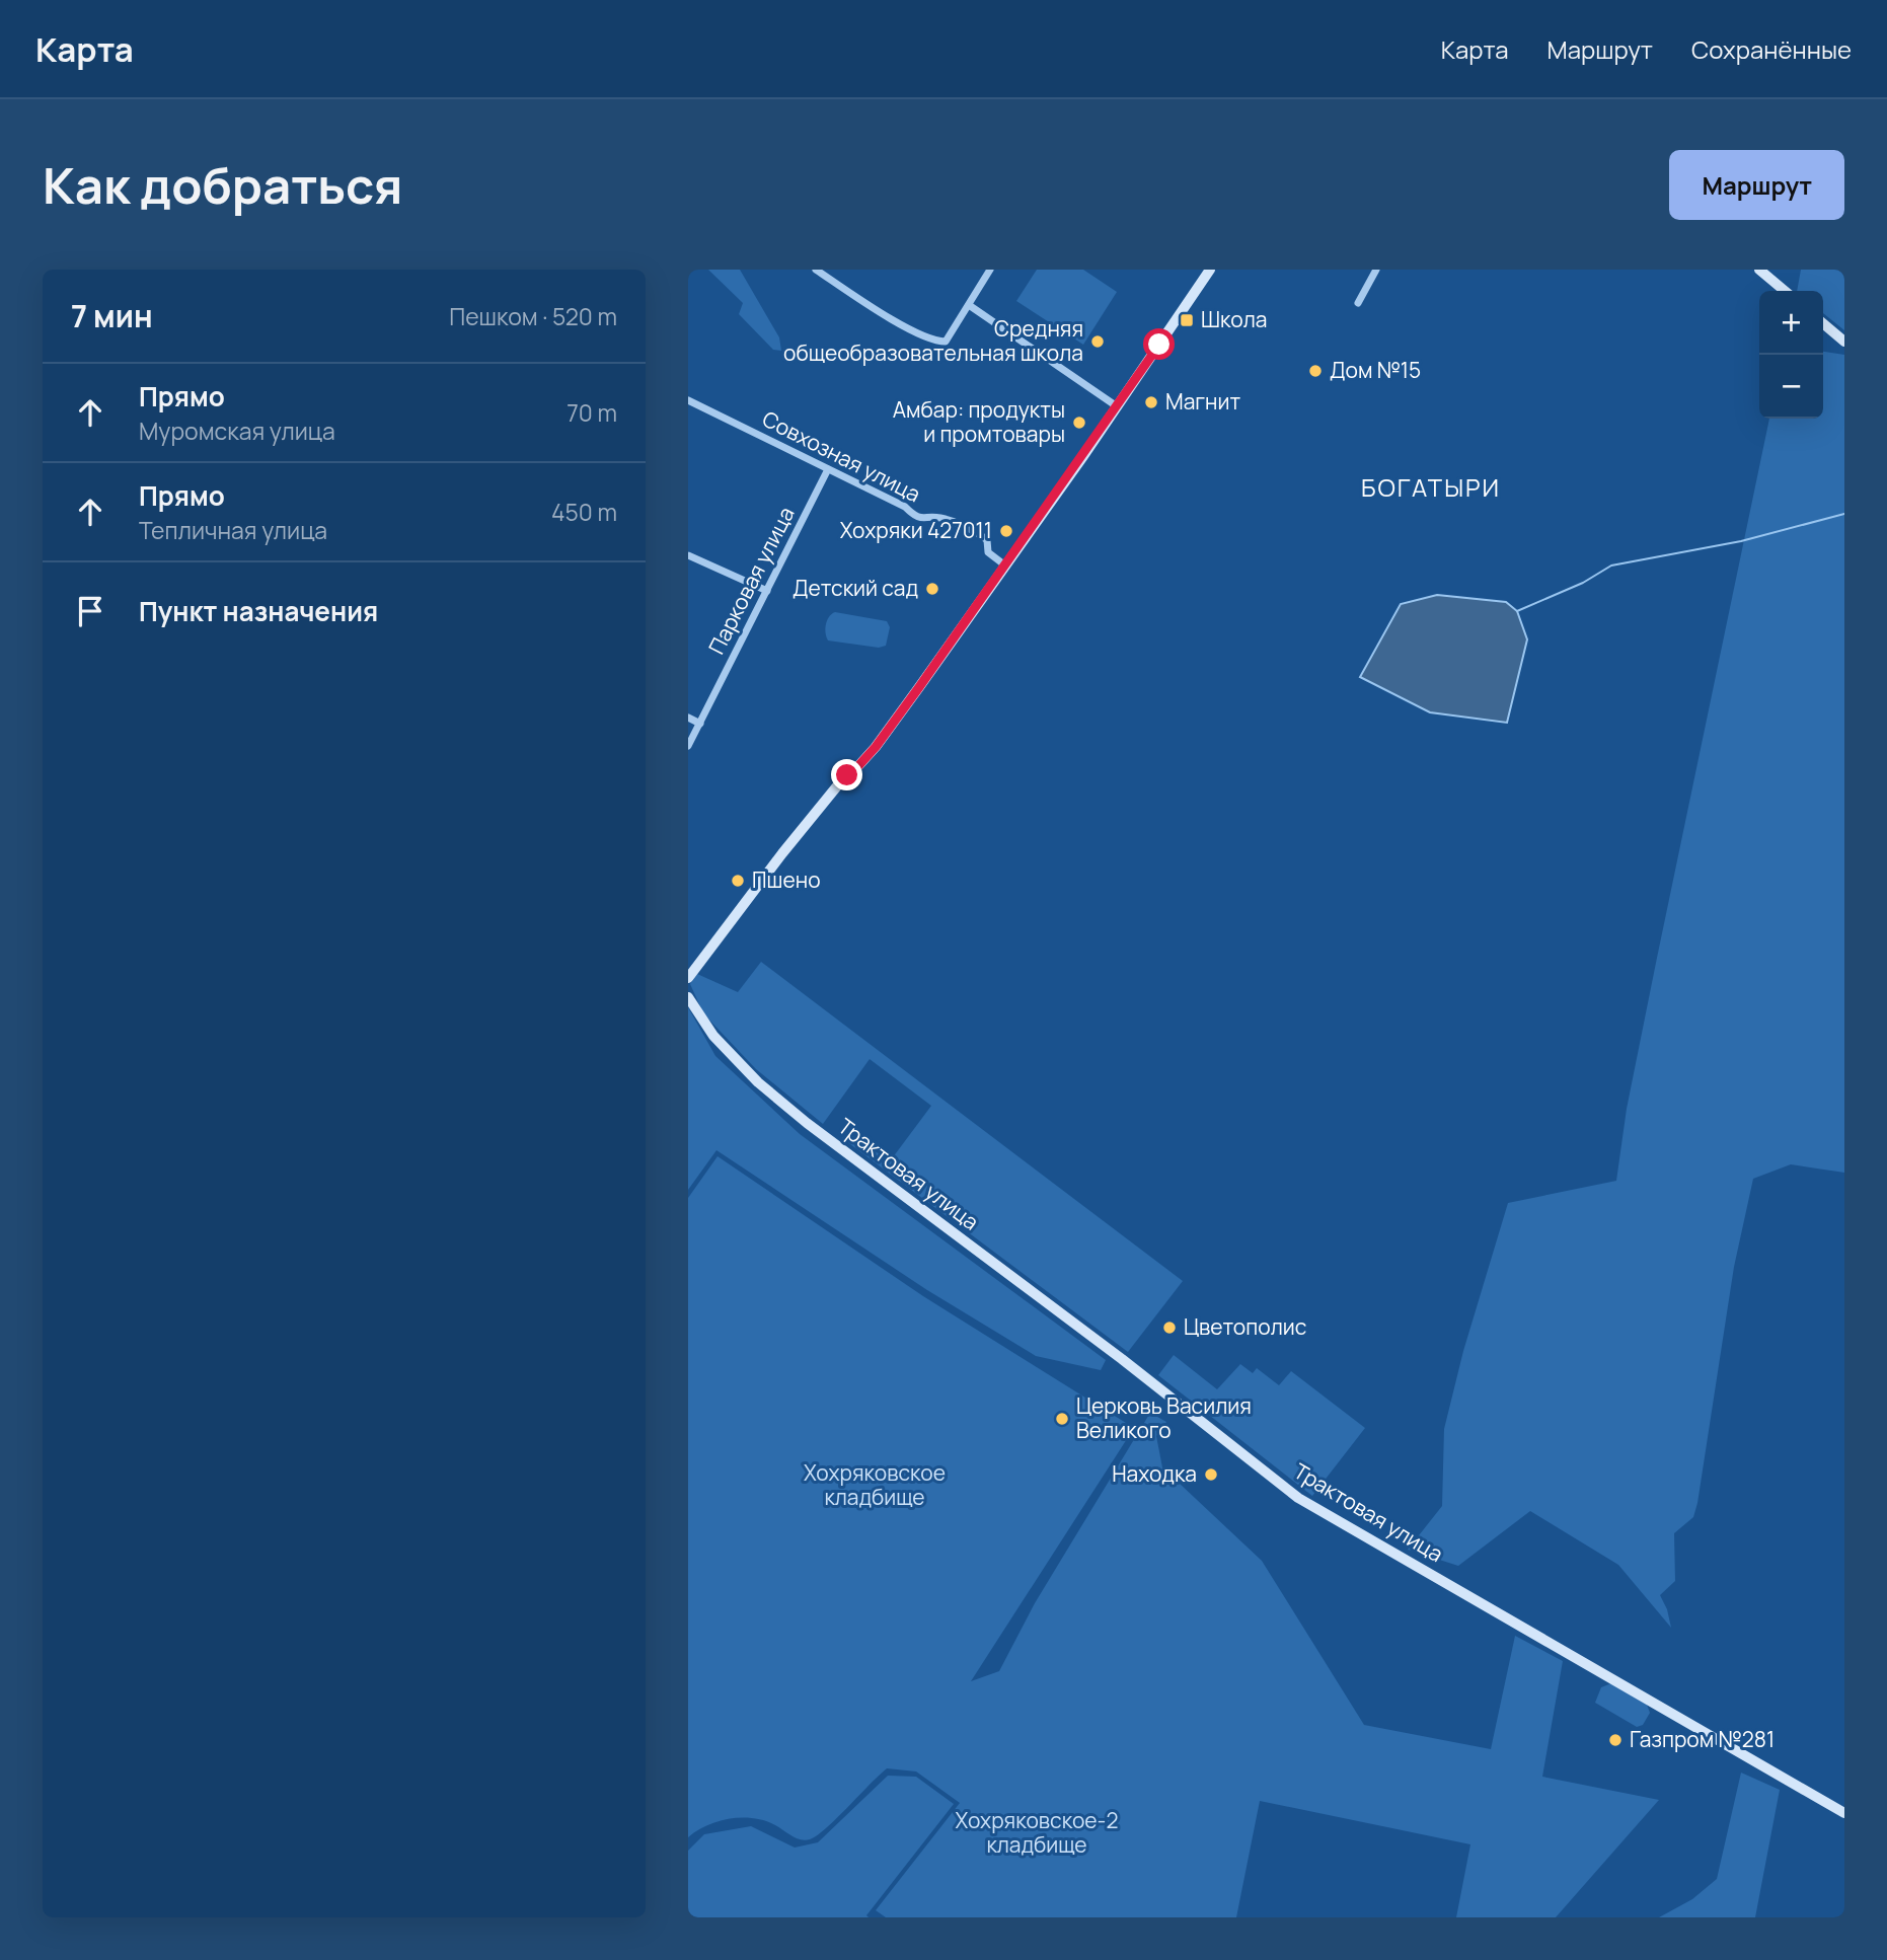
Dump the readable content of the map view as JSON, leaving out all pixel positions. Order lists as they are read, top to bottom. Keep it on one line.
{"streets":{"street":["Совхозная улица","Парковая улица","Трактовая улица"]},"crossings":[["Совхозная улица","Парковая улица"]],"districts":["БОГАТЫРИ"],"parks":["Хохряковское кладбище","Хохряковское-2 кладбище"],"places":{"transit":["Школа"],"other":["Средняя общеобразовательная школа","Дом №15","Магнит","Амбар: продукты и промтовары","Хохряки 427011","Детский сад","Пшено","Цветополис","Церковь Василия Великого","Находка","Газпром №281"]},"page":{"header":"Карта","nav":["Карта","Маршрут","Сохранённые"],"buttons":"Маршрут","title":"Как добраться","heading":["7 мин","Пешком · 520 m"],"map_buttons":["+","−"],"list":[["Прямо","Муромская улица","70 m"],["Прямо","Тепличная улица","450 m"],"Пункт назначения"]}}
